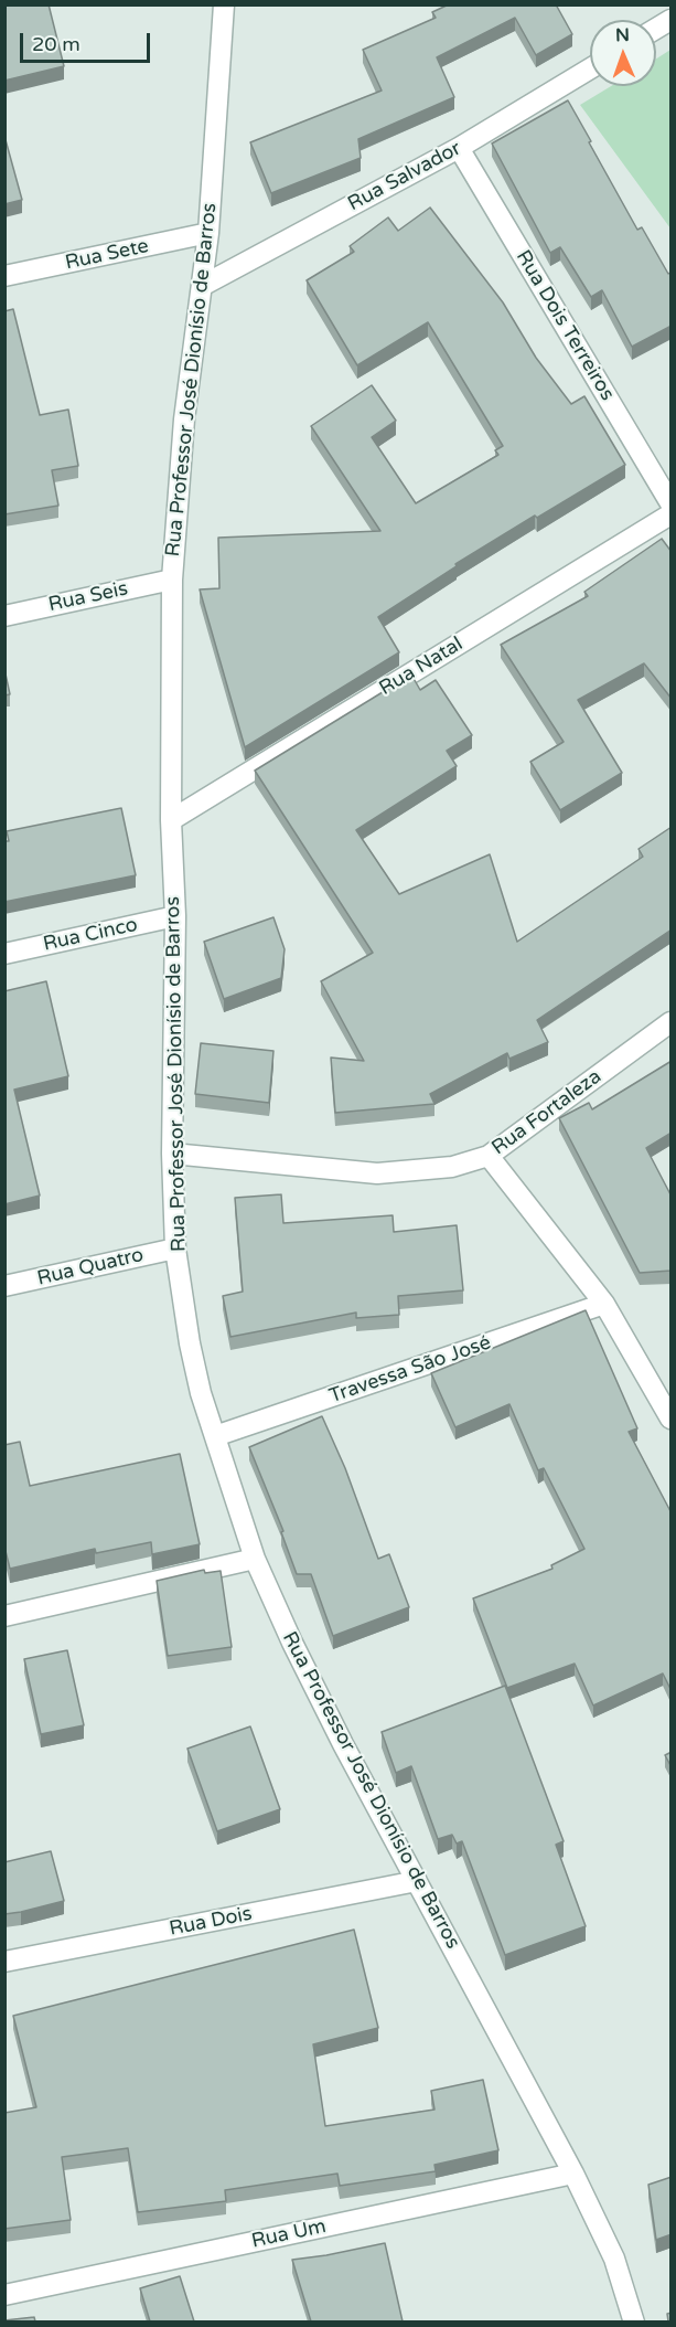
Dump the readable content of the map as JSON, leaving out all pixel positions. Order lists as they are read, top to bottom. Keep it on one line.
{"streets":{"street":["Rua Salvador","Rua Sete","Rua Dois Terreiros","Rua Professor José Dionísio de Barros","Rua Seis","Rua Natal","Rua Cinco","Rua Fortaleza","Rua Quatro","Travessa São José","Rua Dois","Rua Um"]},"crossings":[["Rua Salvador","Rua Dois Terreiros"],["Rua Salvador","Rua Professor José Dionísio de Barros"],["Rua Sete","Rua Professor José Dionísio de Barros"],["Rua Professor José Dionísio de Barros","Rua Seis"],["Rua Professor José Dionísio de Barros","Rua Natal"],["Rua Professor José Dionísio de Barros","Rua Cinco"],["Rua Professor José Dionísio de Barros","Rua Fortaleza"],["Rua Professor José Dionísio de Barros","Rua Quatro"],["Rua Professor José Dionísio de Barros","Travessa São José"],["Rua Professor José Dionísio de Barros","Rua Dois"],["Rua Professor José Dionísio de Barros","Rua Um"]],"scale_bar":"20 m","north":"top"}
